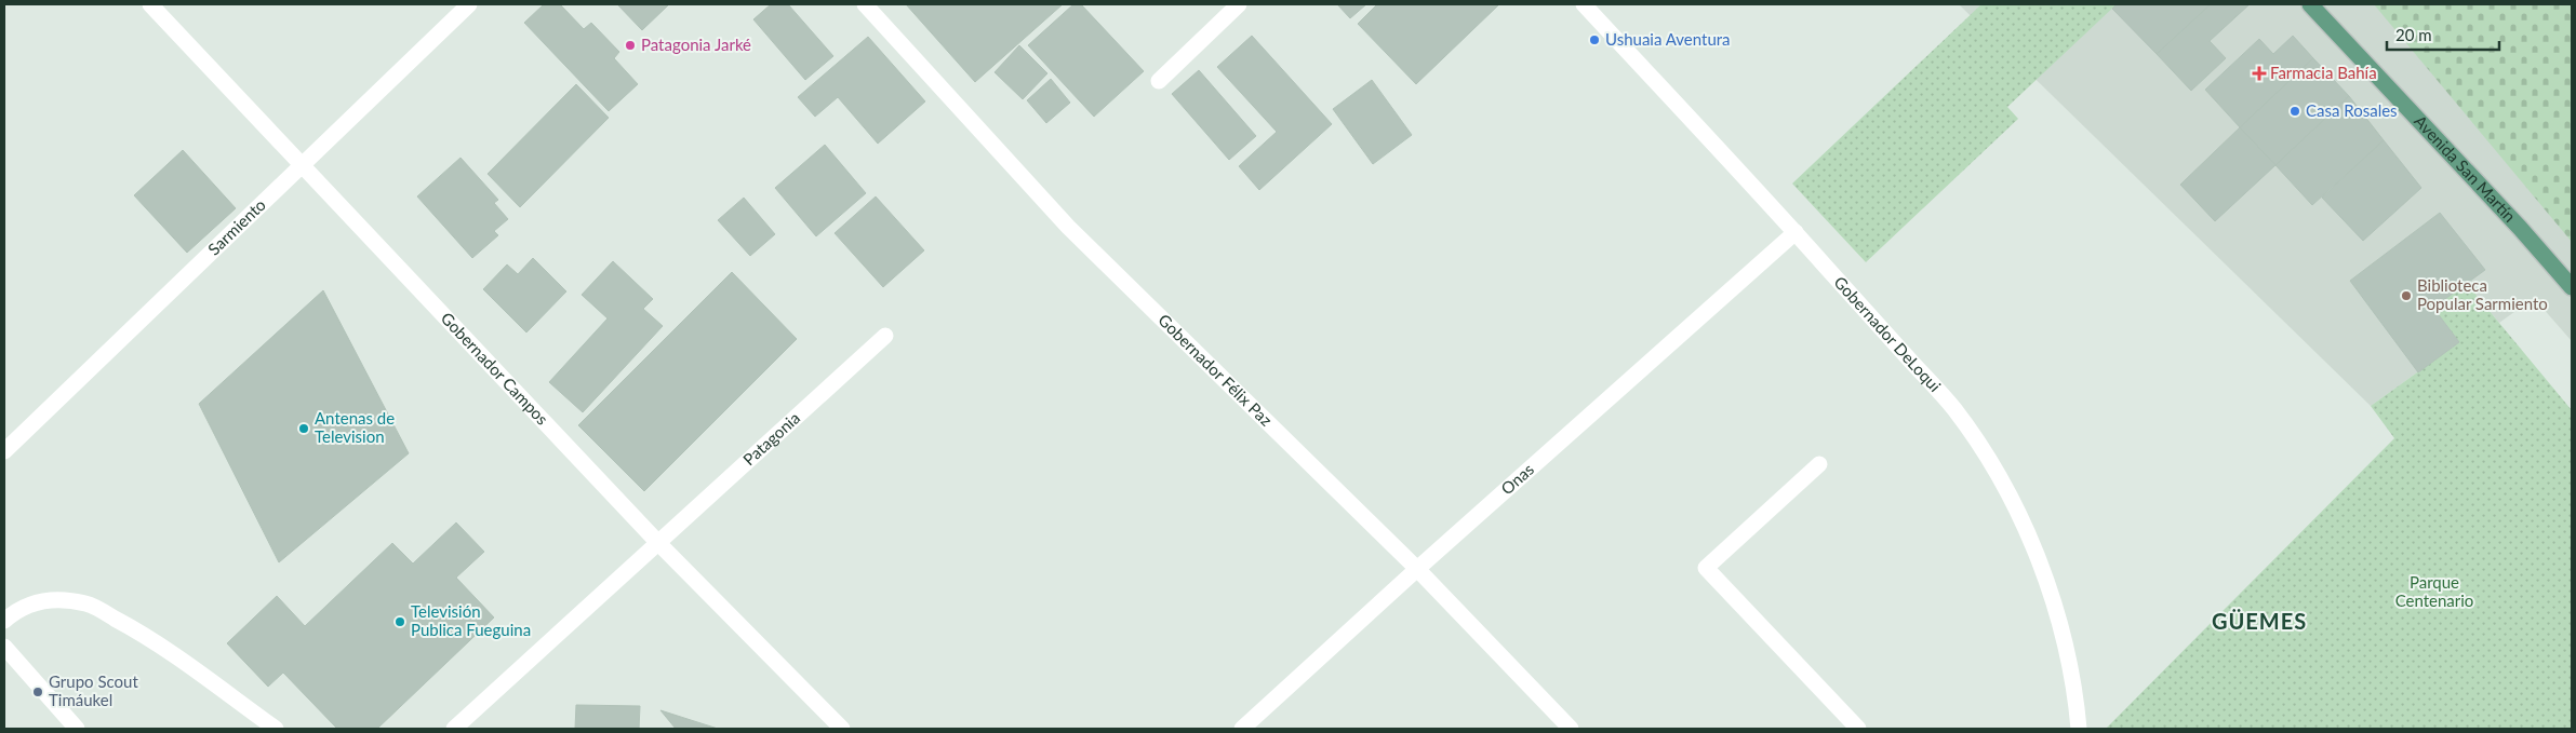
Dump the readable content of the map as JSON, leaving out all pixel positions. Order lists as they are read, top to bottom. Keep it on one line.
{"streets":{"main road":["Avenida San Martín"],"street":["Sarmiento","Gobernador DeLoqui","Gobernador Campos","Gobernador Félix Paz","Patagonia","Onas"]},"crossings":[["Sarmiento","Gobernador Campos"],["Gobernador DeLoqui","Onas"],["Gobernador Campos","Patagonia"],["Gobernador Félix Paz","Onas"]],"districts":["GÜEMES"],"parks":["Parque Centenario"],"places":{"other":["Ushuaia Aventura","Patagonia Jarké","Casa Rosales","Biblioteca Popular Sarmiento","Antenas de Television","Televisión Publica Fueguina","Grupo Scout Timáukel"],"health":["Farmacia Bahía"]},"scale_bar":"20 m"}
